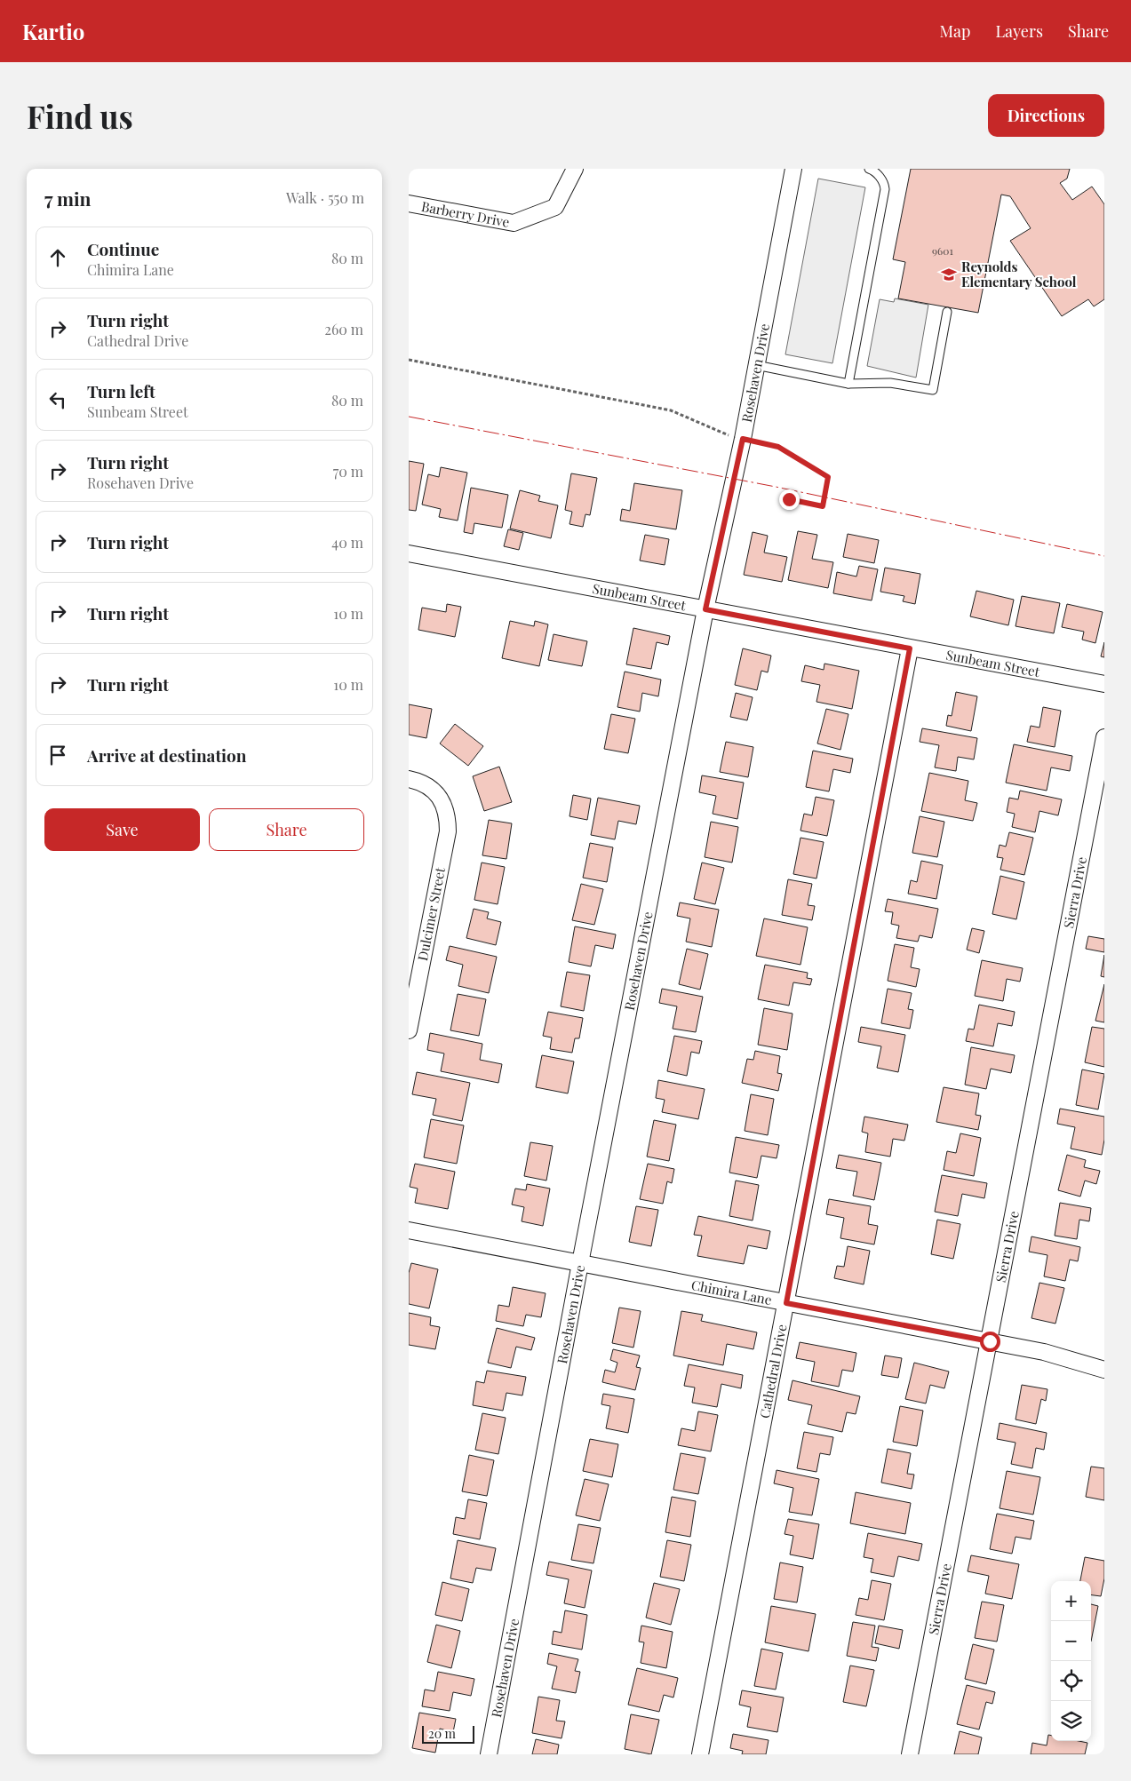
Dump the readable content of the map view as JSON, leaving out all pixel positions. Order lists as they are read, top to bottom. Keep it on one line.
{"streets":{"street":["Barberry Drive","Rosehaven Drive","Sunbeam Street","Sierra Drive","Dulcimer Street","Chimira Lane","Cathedral Drive"]},"crossings":[["Rosehaven Drive","Sunbeam Street"],["Rosehaven Drive","Chimira Lane"],["Sunbeam Street","Cathedral Drive"],["Sierra Drive","Chimira Lane"],["Chimira Lane","Cathedral Drive"]],"places":{"school or university":["Reynolds Elementary School"]},"house_numbers":["9601"],"scale_bar":"20 m","page":{"header":"Kartio","nav":["Map","Layers","Share"],"buttons":["Directions",["Save","Share"]],"title":"Find us","heading":["7 min","Walk · 550 m"],"list":[["Continue","Chimira Lane","80 m"],["Turn right","Cathedral Drive","260 m"],["Turn left","Sunbeam Street","80 m"],["Turn right","Rosehaven Drive","70 m"],["Turn right","40 m"],["Turn right","10 m"],["Turn right","10 m"],"Arrive at destination"],"map_buttons":["+","−"],"scale":"20 m"}}
